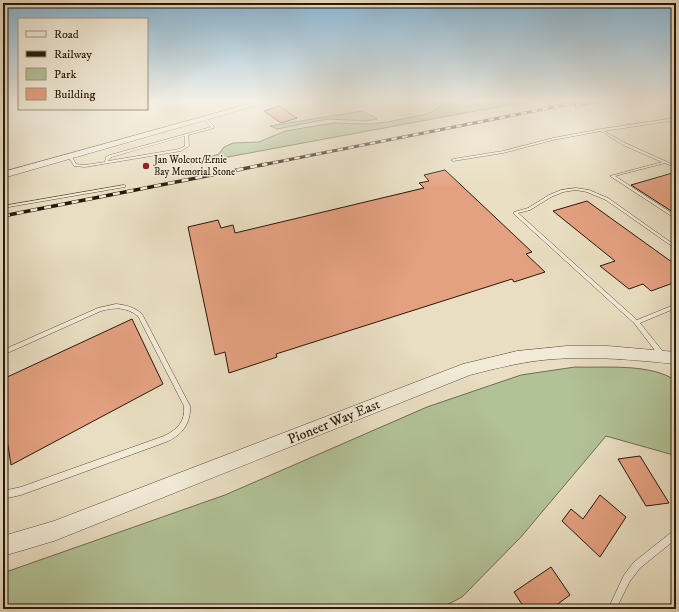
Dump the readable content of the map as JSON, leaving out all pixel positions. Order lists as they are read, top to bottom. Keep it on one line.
{"streets":{"street":["Pioneer Way East"]},"places":["Jan Wolcott/Ernie Bay Memorial Stone"],"legend":["Road","Railway","Park","Building"]}
